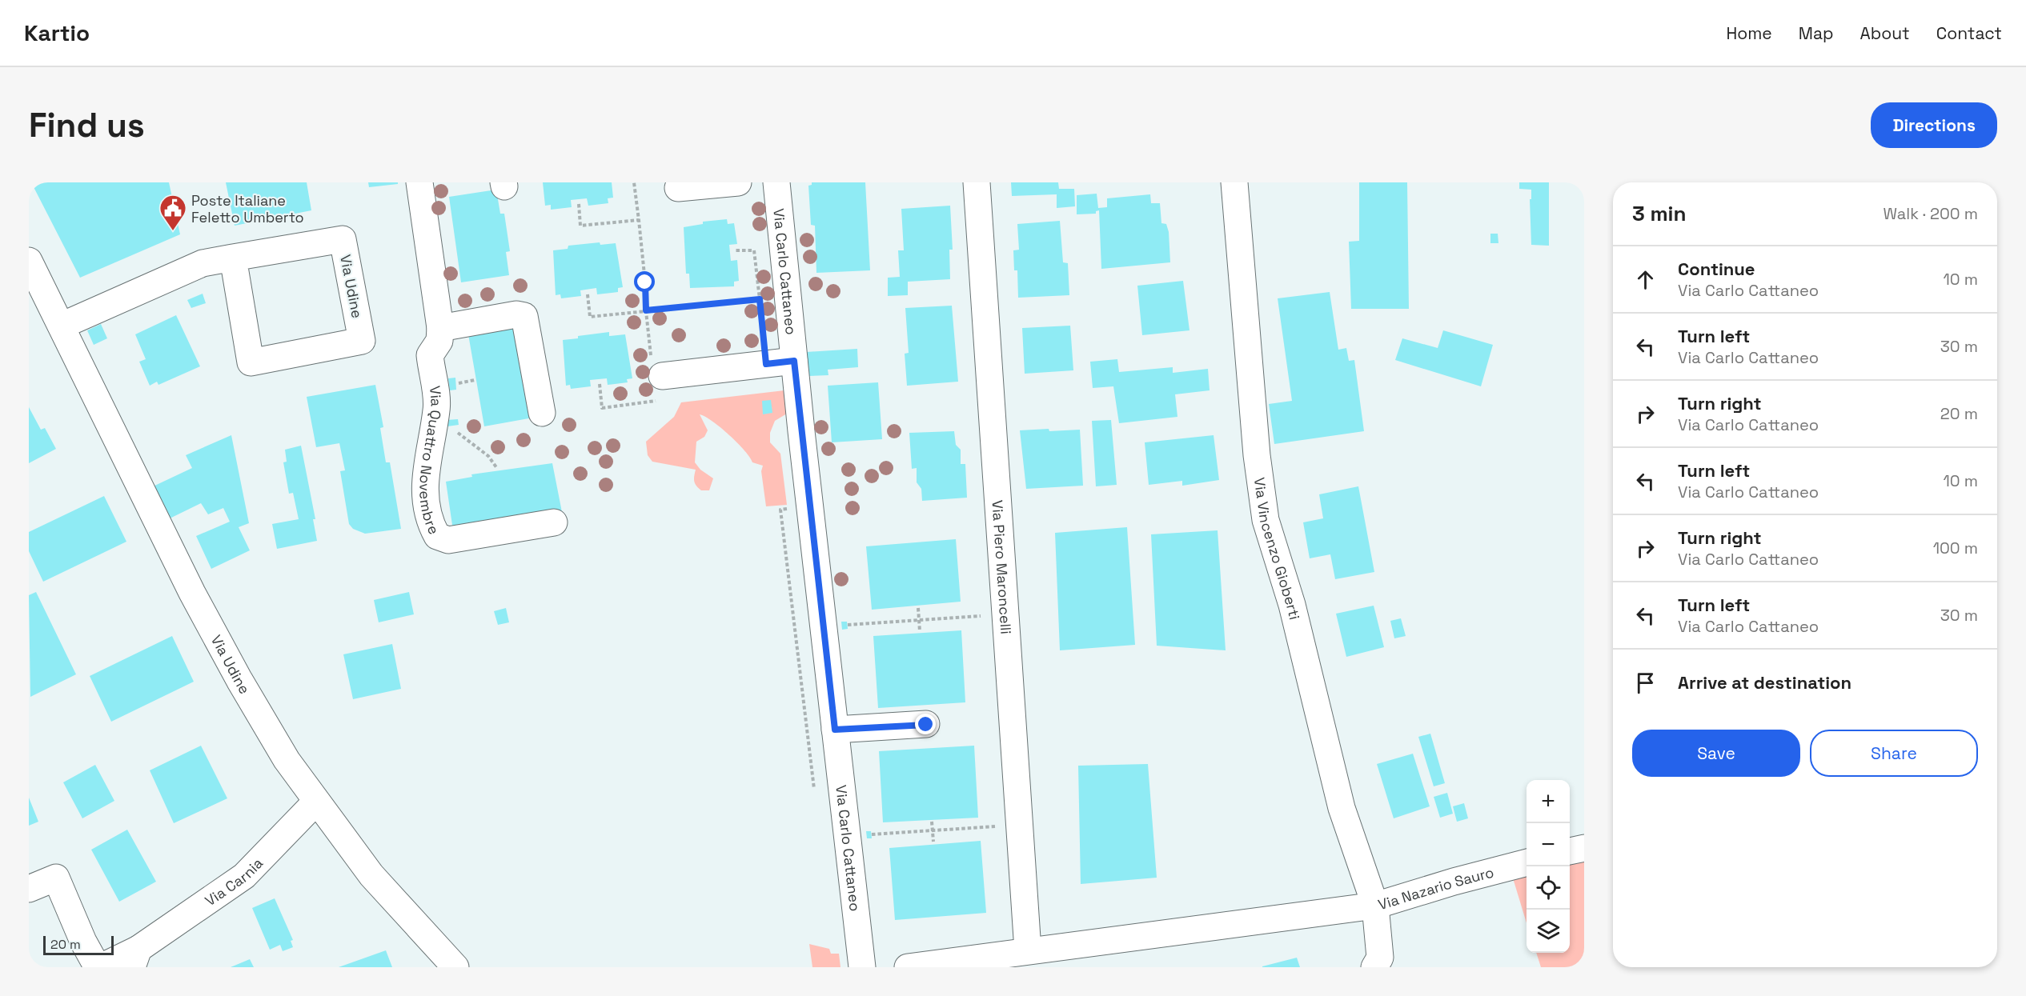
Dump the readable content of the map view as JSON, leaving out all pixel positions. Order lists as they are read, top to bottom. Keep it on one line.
{"streets":{"street":["Via Carlo Cattaneo","Via Udine","Via Quattro Novembre","Via Vincenzo Gioberti","Via Piero Maroncelli","Via Carnia","Via Nazario Sauro"]},"crossings":[["Via Carlo Cattaneo","Via Piero Maroncelli"],["Via Udine","Via Carnia"],["Via Vincenzo Gioberti","Via Nazario Sauro"]],"places":{"public building":["Poste Italiane Feletto Umberto"]},"scale_bar":"20 m","page":{"header":"Kartio","nav":["Home","Map","About","Contact"],"buttons":["Directions",["Save","Share"]],"title":"Find us","heading":["3 min","Walk · 200 m"],"list":[["Continue","Via Carlo Cattaneo","10 m"],["Turn left","Via Carlo Cattaneo","30 m"],["Turn right","Via Carlo Cattaneo","20 m"],["Turn left","Via Carlo Cattaneo","10 m"],["Turn right","Via Carlo Cattaneo","100 m"],["Turn left","Via Carlo Cattaneo","30 m"],"Arrive at destination"],"map_buttons":["+","−"],"scale":"20 m"}}
